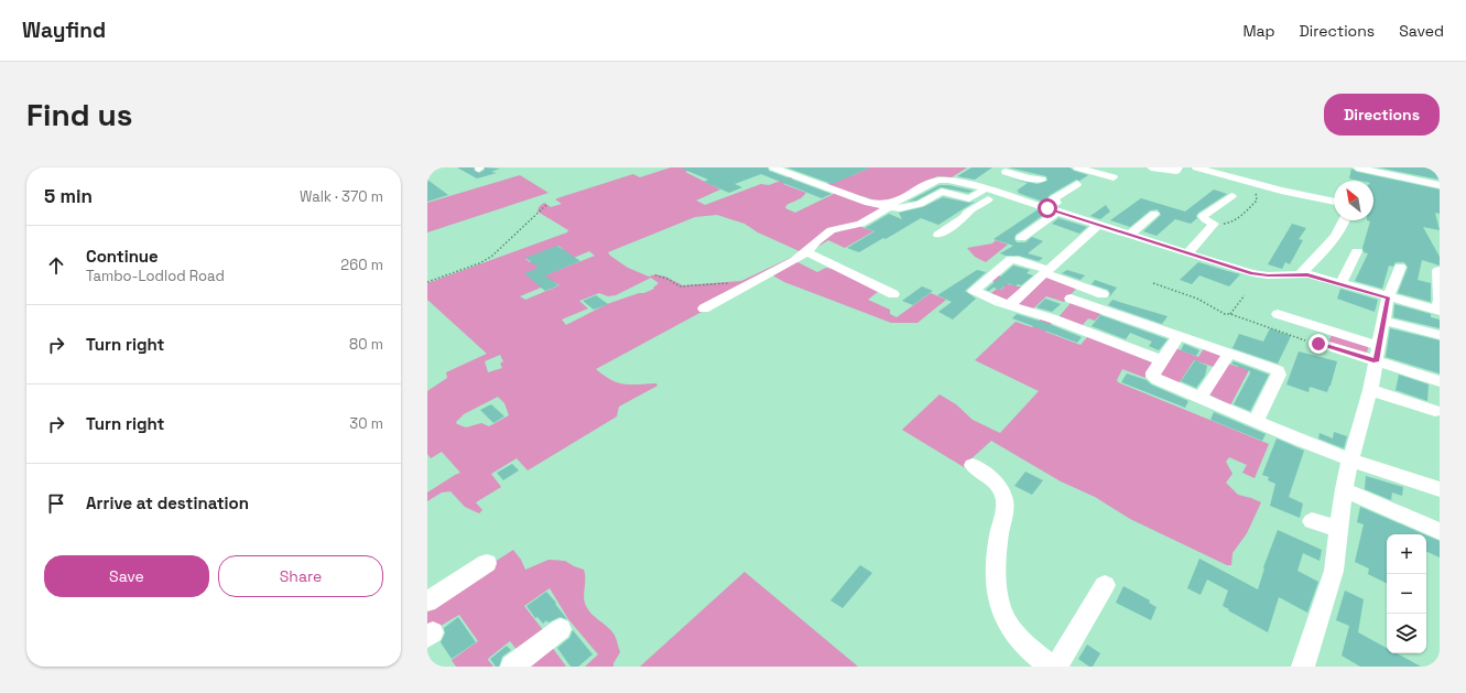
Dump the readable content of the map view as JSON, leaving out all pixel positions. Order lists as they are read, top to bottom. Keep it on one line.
{"north":"top left","page":{"header":"Wayfind","nav":["Map","Directions","Saved"],"buttons":["Directions",["Save","Share"]],"title":"Find us","heading":["5 min","Walk · 370 m"],"list":[["Continue","Tambo-Lodlod Road","260 m"],["Turn right","80 m"],["Turn right","30 m"],"Arrive at destination"],"map_buttons":["+","−"]}}
